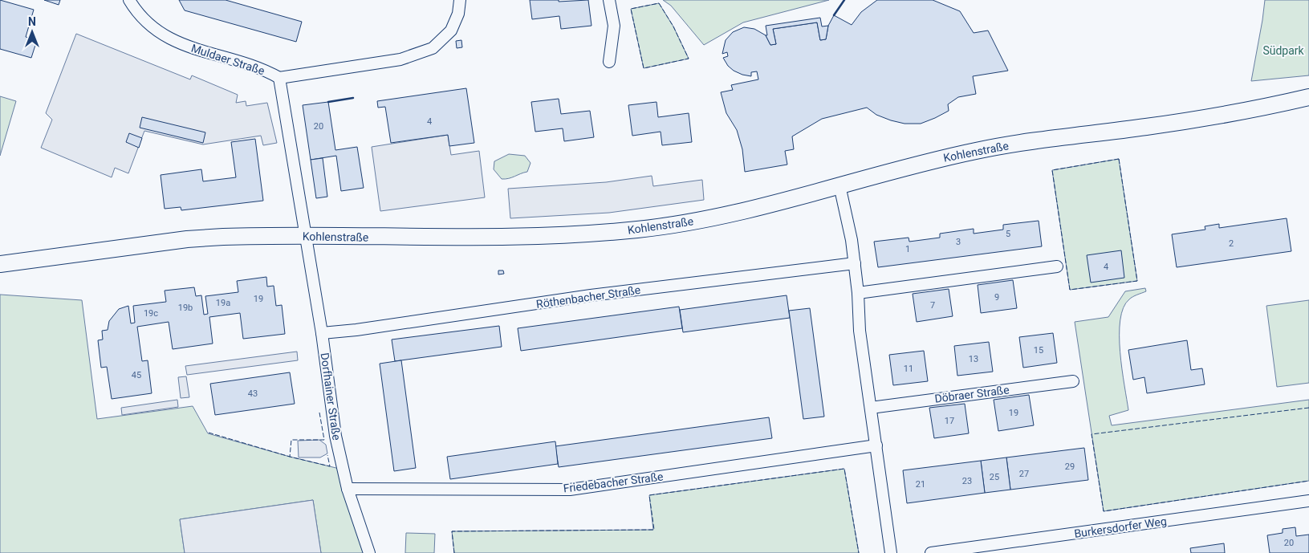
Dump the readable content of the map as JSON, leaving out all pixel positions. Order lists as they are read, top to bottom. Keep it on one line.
{"streets":{"street":["Muldaer Straße","Kohlenstraße","Röthenbacher Straße","Döbraer Straße","Dorfhainer Straße","Friedebacher Straße","Burkersdorfer Weg"]},"crossings":[["Muldaer Straße","Kohlenstraße"],["Muldaer Straße","Dorfhainer Straße"],["Kohlenstraße","Dorfhainer Straße"],["Röthenbacher Straße","Dorfhainer Straße"],["Dorfhainer Straße","Friedebacher Straße"]],"parks":["Südpark"],"house_numbers":["4","20","5","3","2","1","4","9","19","19a","7","19b","19c","15","13","11","45","43","19","17","29","27","25","23","21","20"],"north":"top"}
